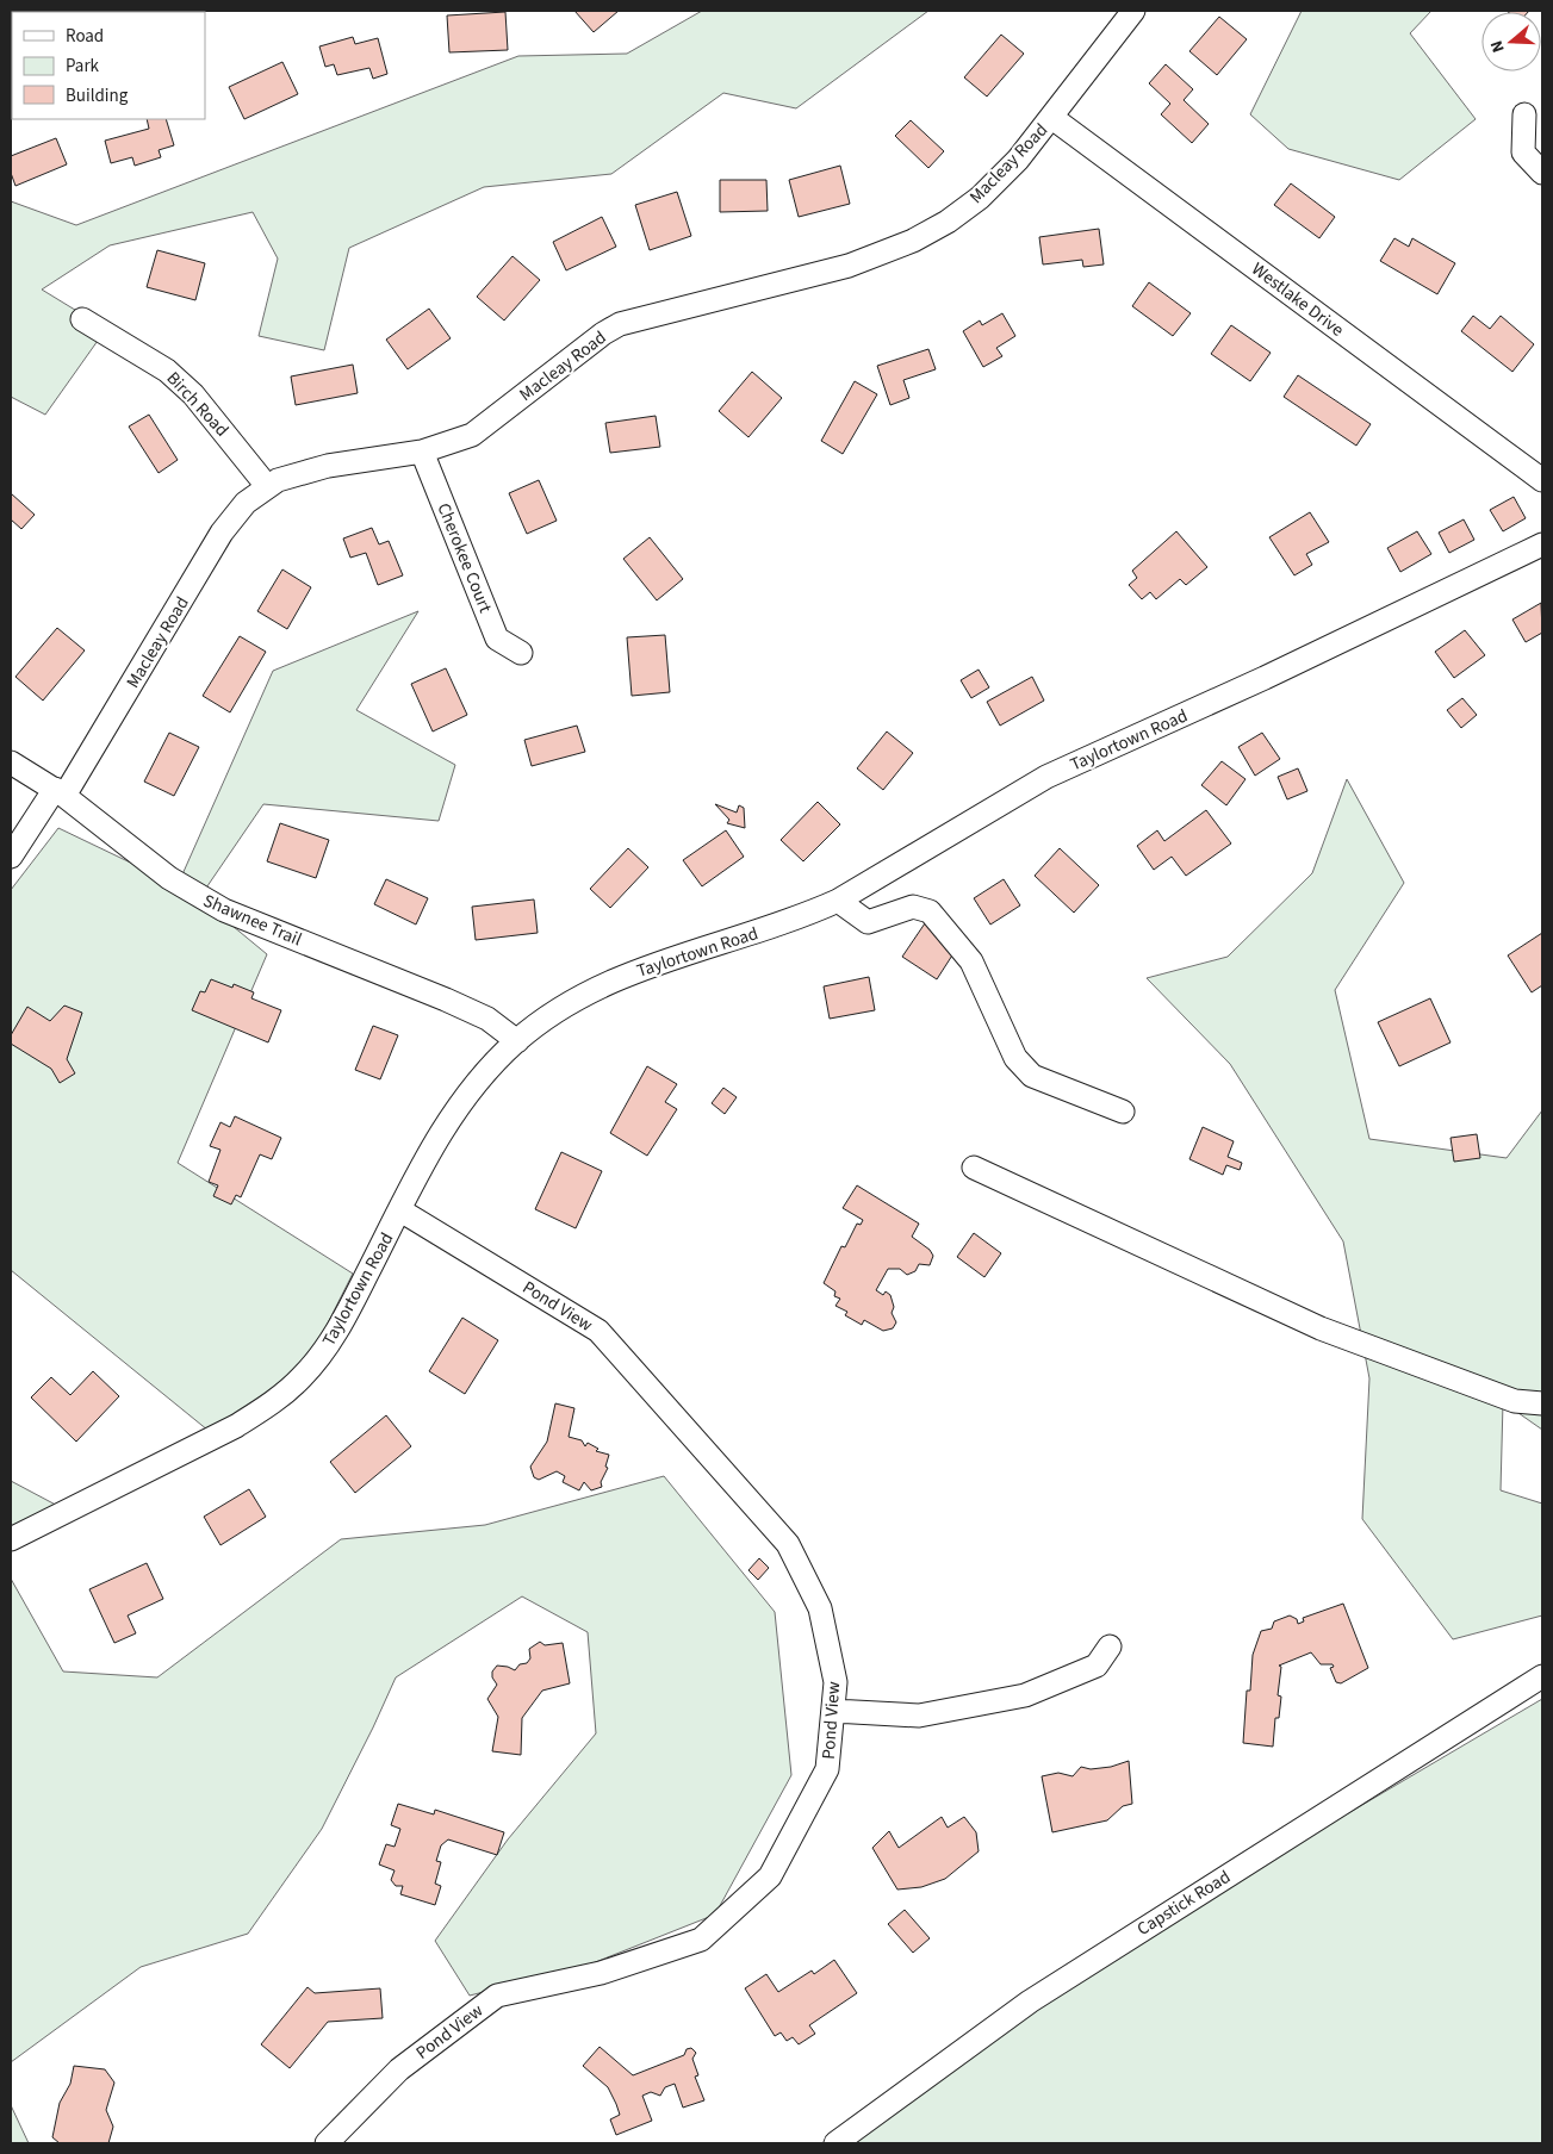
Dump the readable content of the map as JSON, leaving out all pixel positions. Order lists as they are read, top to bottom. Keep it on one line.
{"streets":{"street":["Macleay Road","Westlake Drive","Birch Road","Cherokee Court","Taylortown Road","Shawnee Trail","Pond View","Capstick Road"]},"crossings":[["Macleay Road","Westlake Drive"],["Macleay Road","Birch Road"],["Macleay Road","Cherokee Court"],["Macleay Road","Shawnee Trail"],["Taylortown Road","Shawnee Trail"],["Taylortown Road","Pond View"]],"legend":["Road","Park","Building"],"north":"left"}
